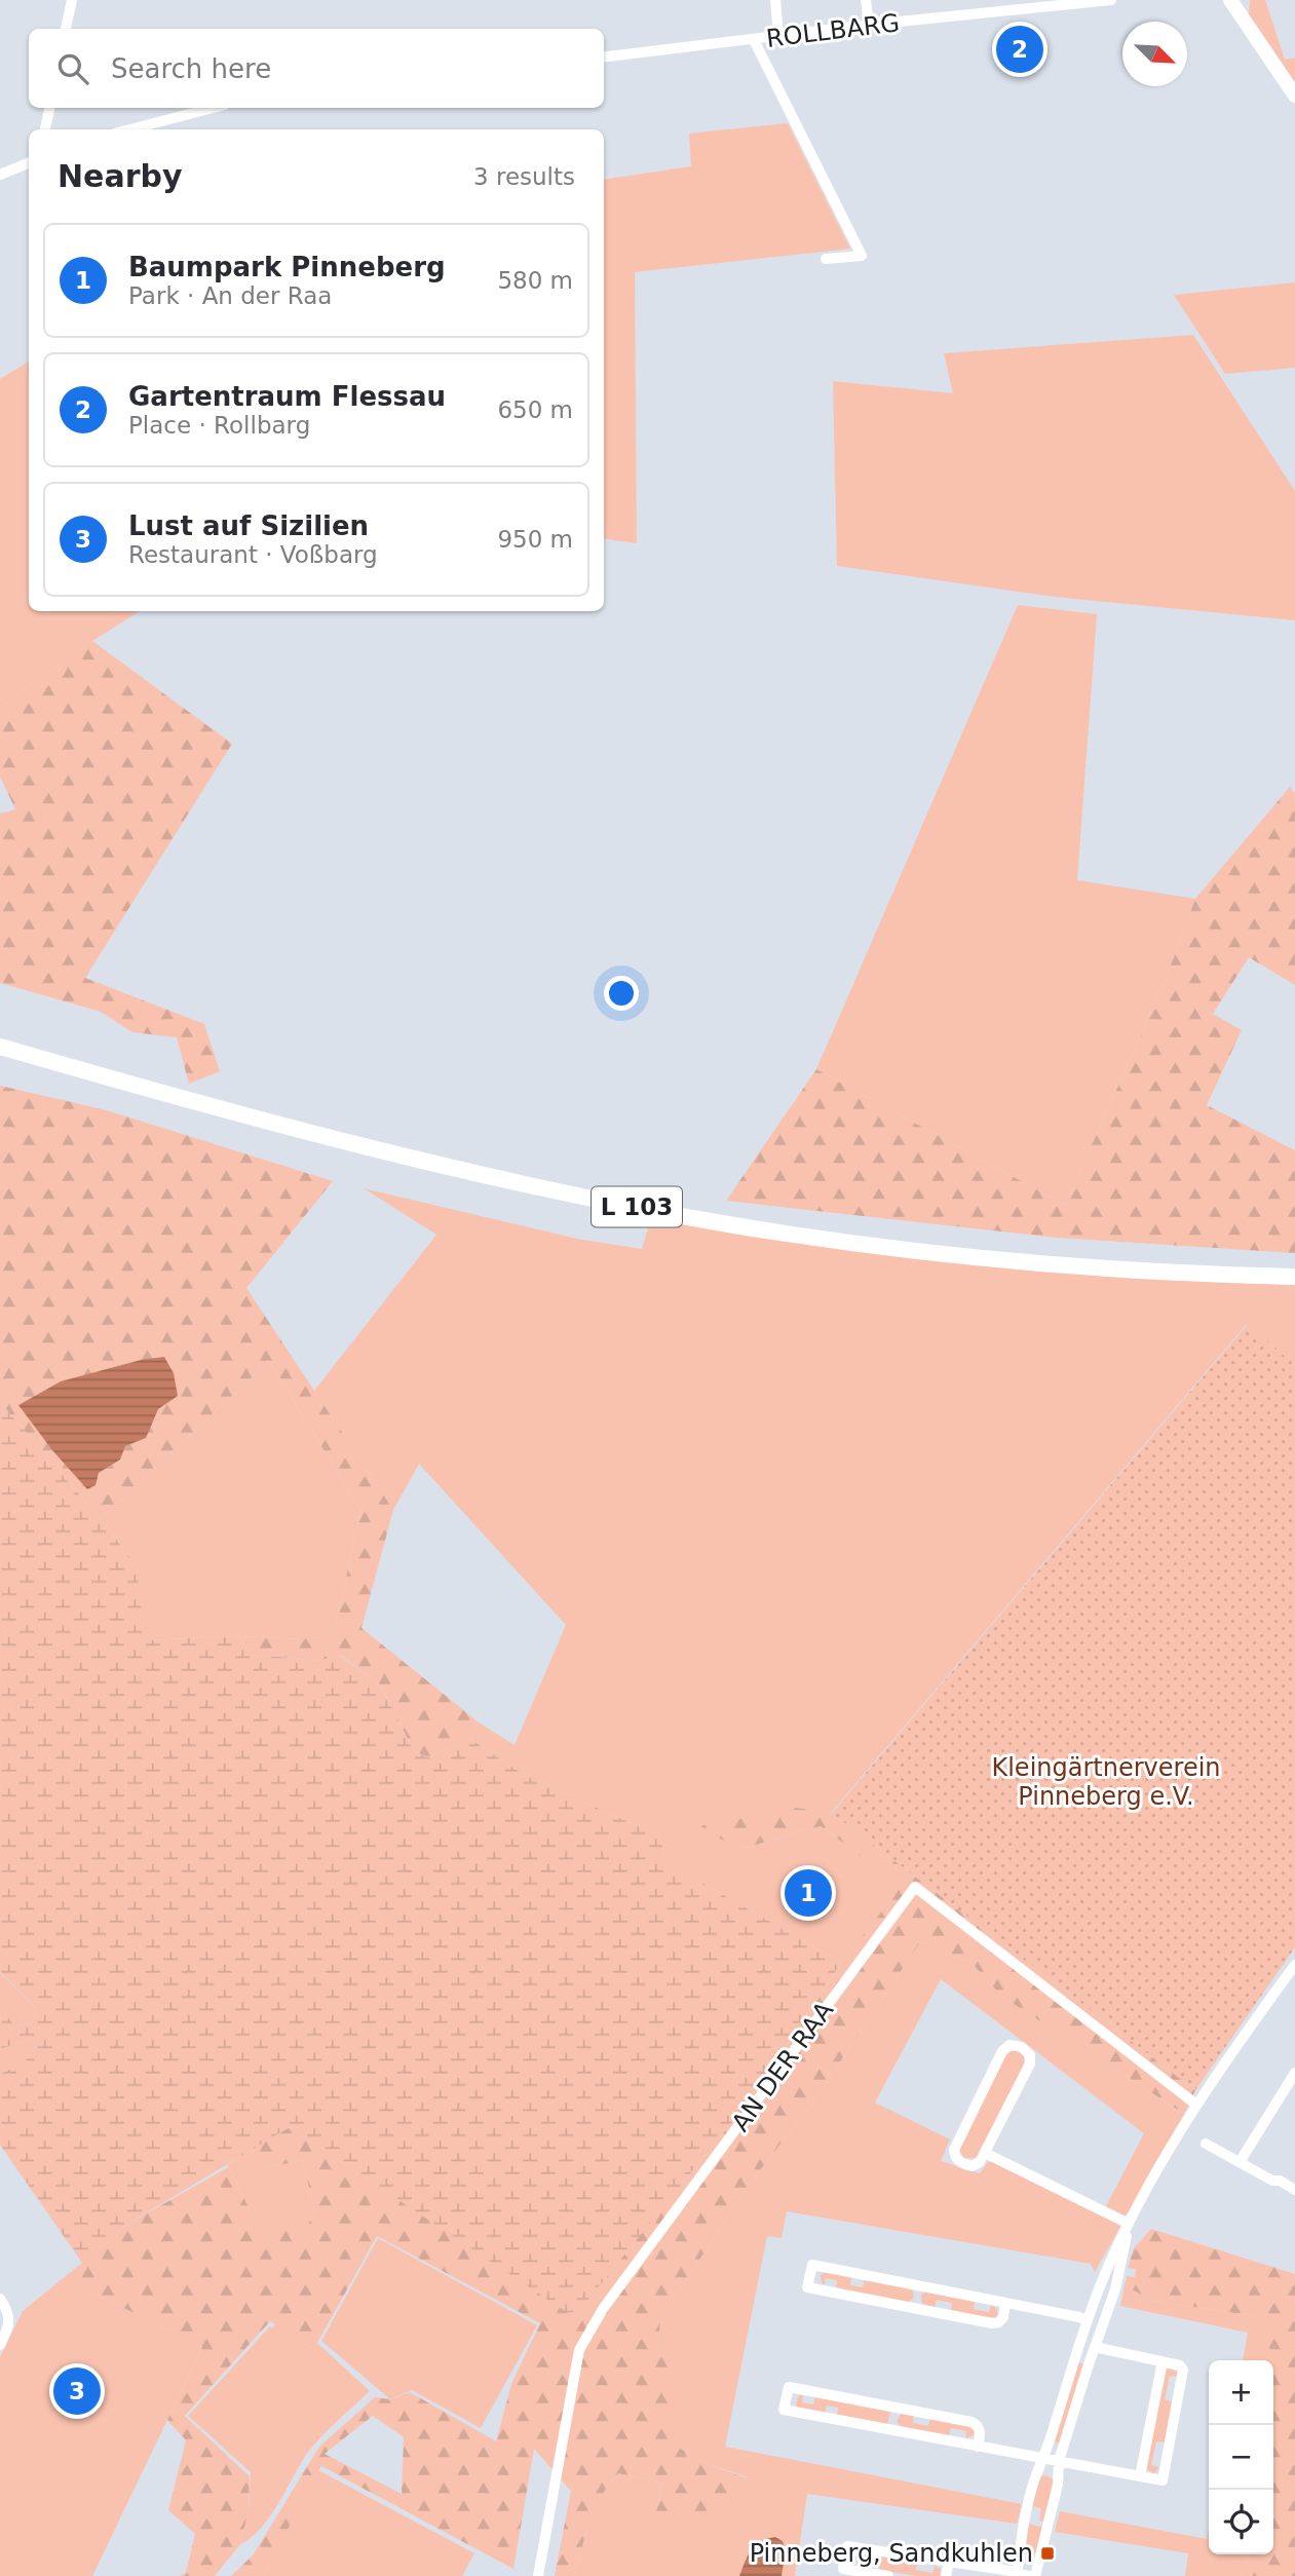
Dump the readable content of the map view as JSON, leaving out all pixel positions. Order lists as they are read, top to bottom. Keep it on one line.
{"streets":{"main road":["L 103"],"street":["ROLLBARG","AN DER RAA"]},"parks":["Kleingärtnerverein Pinneberg e.V."],"places":{"transit":["Pinneberg, Sandkuhlen"]},"north":"bottom right","page":{"pins":["2","1","3"],"search":"Search here","heading":["Nearby","3 results"],"list":[{"mark":"1","name":"Baumpark Pinneberg","note":"Park · An der Raa","value":"580 m"},{"mark":"2","name":"Gartentraum Flessau","note":"Place · Rollbarg","value":"650 m"},{"mark":"3","name":"Lust auf Sizilien","note":"Restaurant · Voßbarg","value":"950 m"}],"map_buttons":["+","−"]}}
